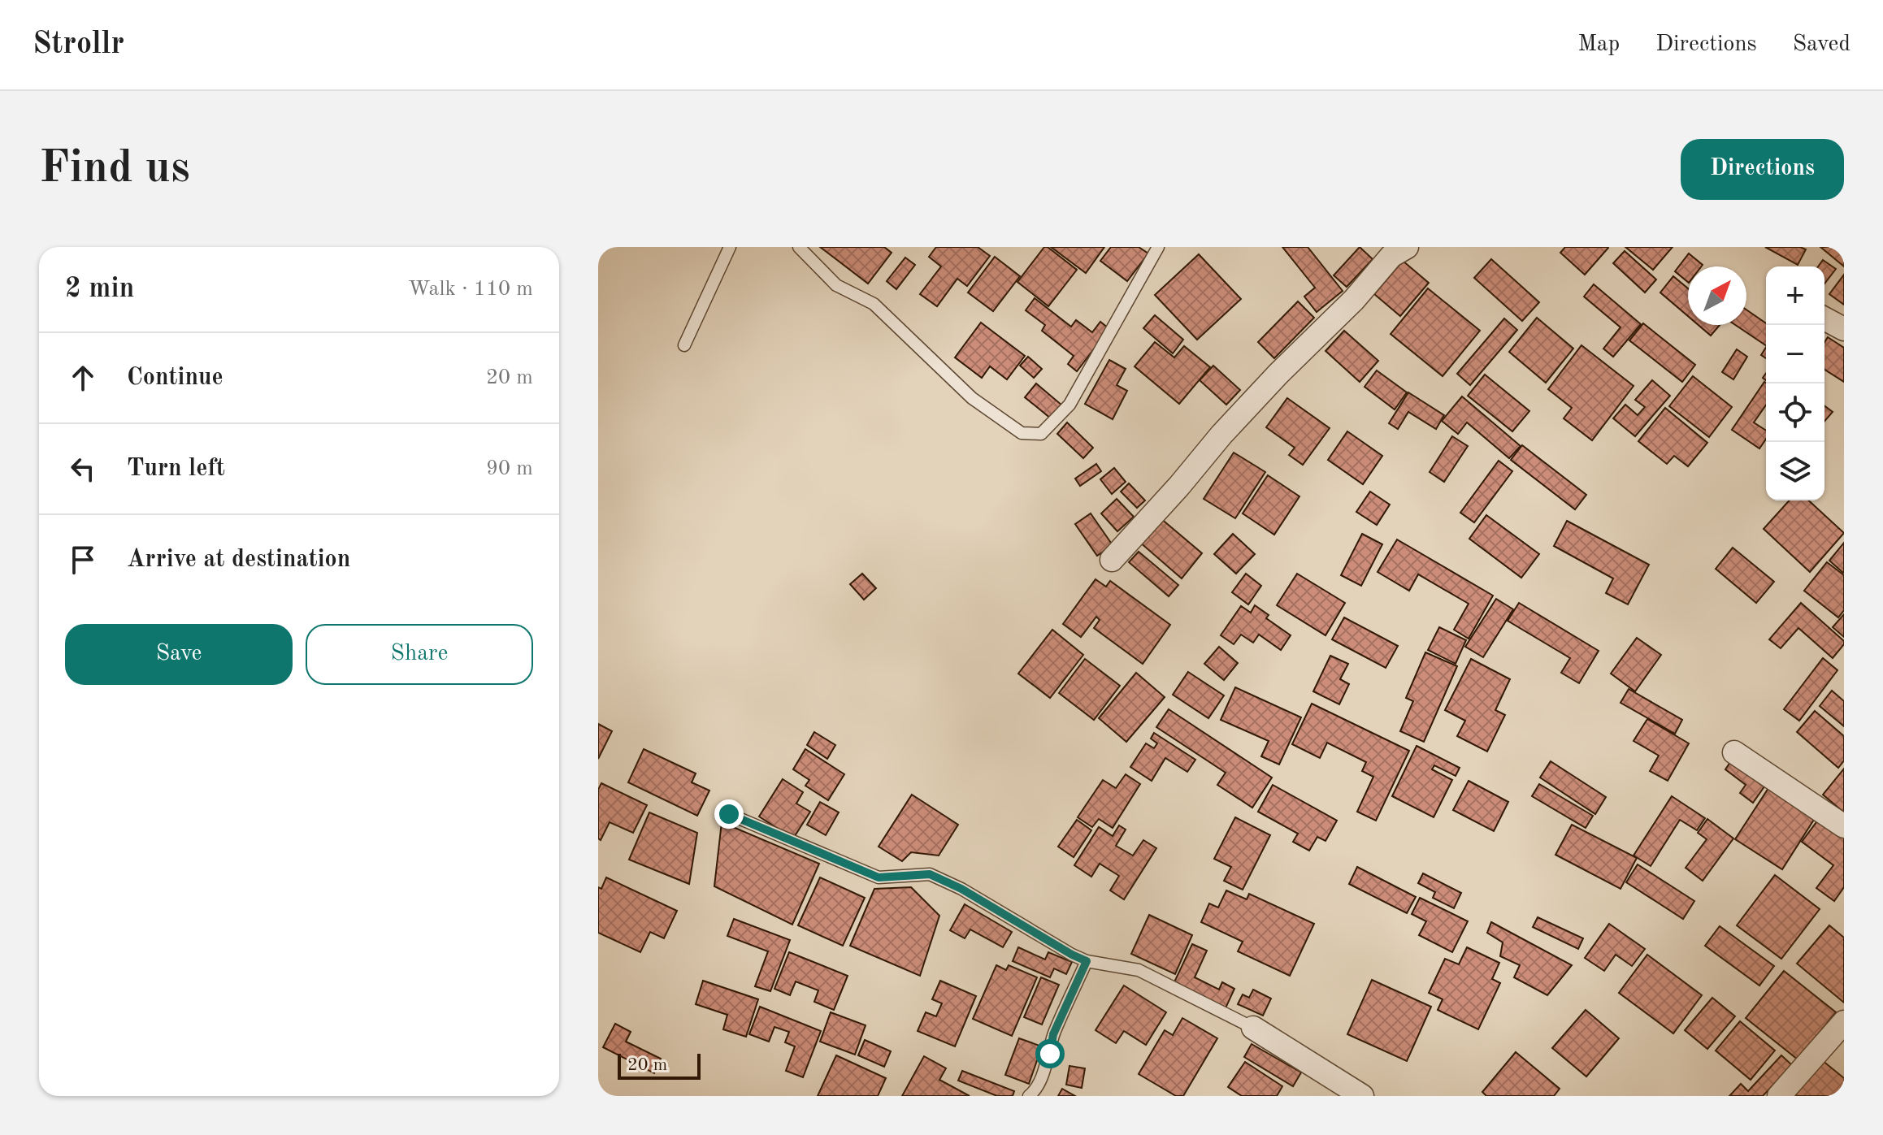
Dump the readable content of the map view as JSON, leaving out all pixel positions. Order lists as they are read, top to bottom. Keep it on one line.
{"scale_bar":"20 m","north":"top right","page":{"header":"Strollr","nav":["Map","Directions","Saved"],"buttons":["Directions",["Save","Share"]],"title":"Find us","heading":["2 min","Walk · 110 m"],"map_buttons":["+","−"],"list":[["Continue","20 m"],["Turn left","90 m"],"Arrive at destination"],"scale":"20 m"}}
